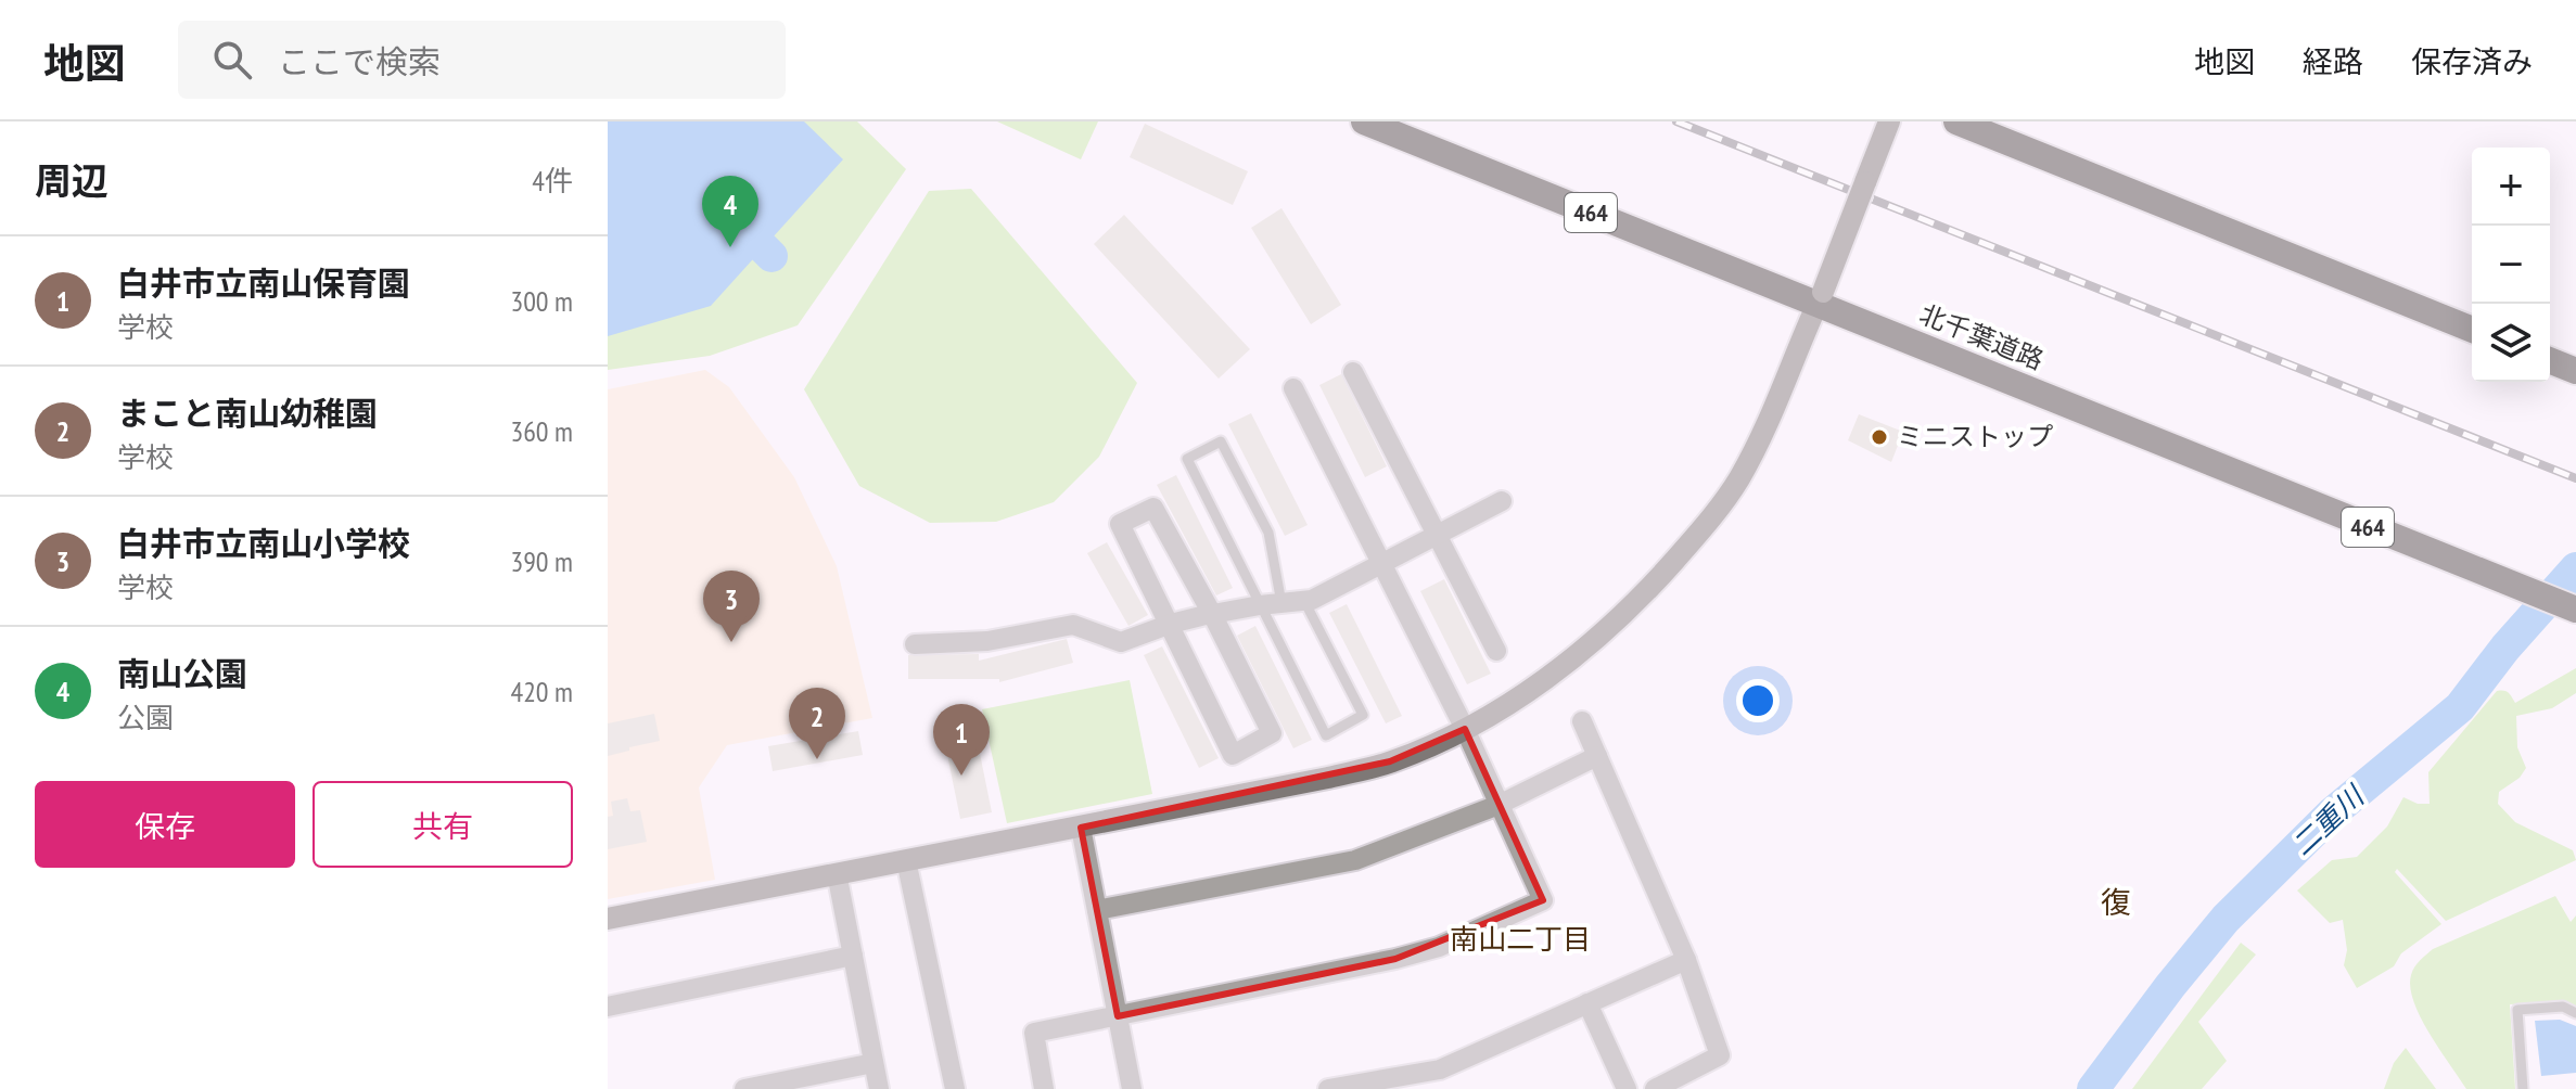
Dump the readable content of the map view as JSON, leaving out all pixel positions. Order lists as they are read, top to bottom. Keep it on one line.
{"streets":{"highway":["464","北千葉道路"]},"districts":["復","南山二丁目"],"water":["二重川"],"places":["ミニストップ"],"page":{"header":"地図","search":"ここで検索","nav":["地図","経路","保存済み"],"heading":["周辺","4件"],"map_buttons":["+","−"],"pins":["4","3","2","1"],"list":[{"mark":"1","name":"白井市立南山保育園","note":"学校","value":"300 m"},{"mark":"2","name":"まこと南山幼稚園","note":"学校","value":"360 m"},{"mark":"3","name":"白井市立南山小学校","note":"学校","value":"390 m"},{"mark":"4","name":"南山公園","note":"公園","value":"420 m"}],"buttons":["保存","共有"]}}
